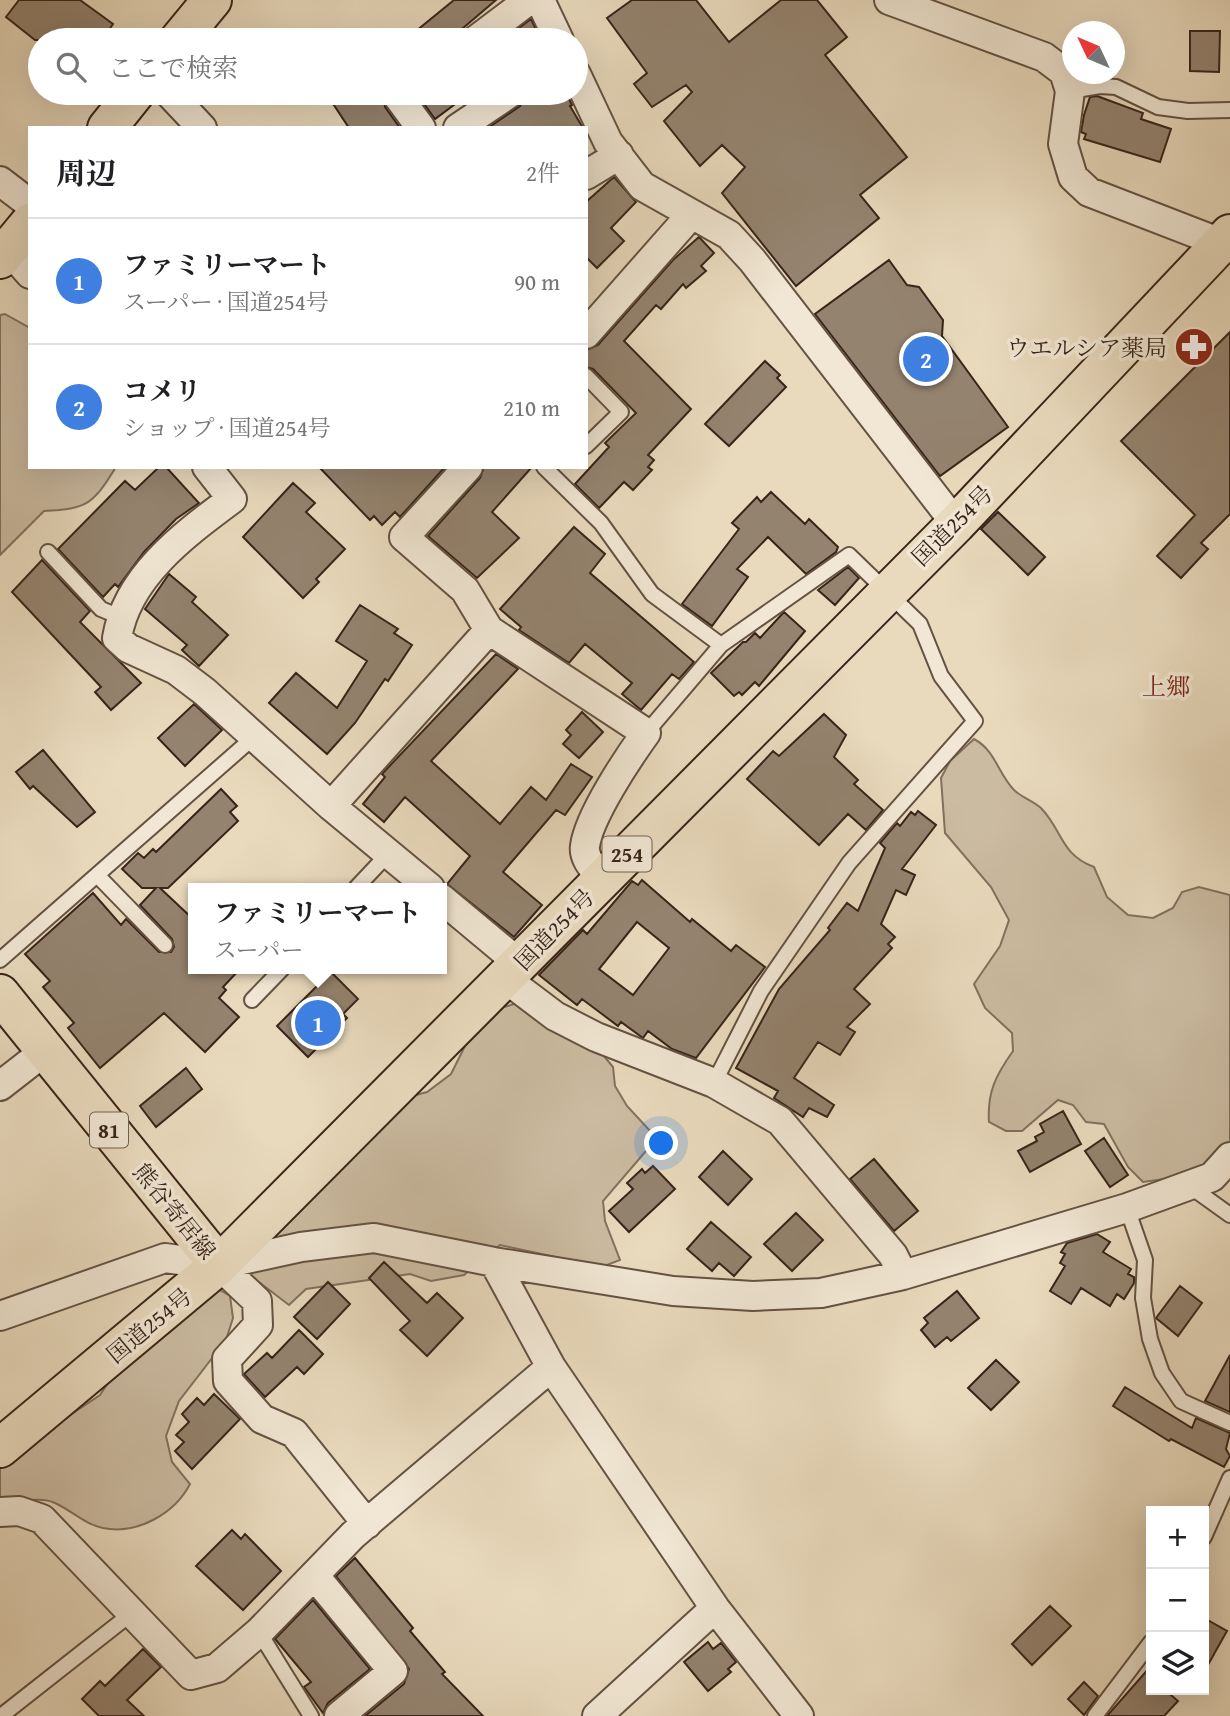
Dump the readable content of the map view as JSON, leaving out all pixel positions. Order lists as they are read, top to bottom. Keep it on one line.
{"streets":{"main road":["国道254号","254","81","熊谷寄居線"]},"crossings":[["国道254号","熊谷寄居線"]],"districts":["上郷"],"places":{"pharmacy":["ウエルシア薬局"]},"north":"top left","page":{"search":"ここで検索","heading":["周辺","2件"],"list":[{"mark":"1","name":"ファミリーマート","note":"スーパー · 国道254号","value":"90 m"},{"mark":"2","name":"コメリ","note":"ショップ · 国道254号","value":"210 m"}],"pins":["2","1"],"popup":["ファミリーマート","スーパー"],"map_buttons":["+","−"]}}
